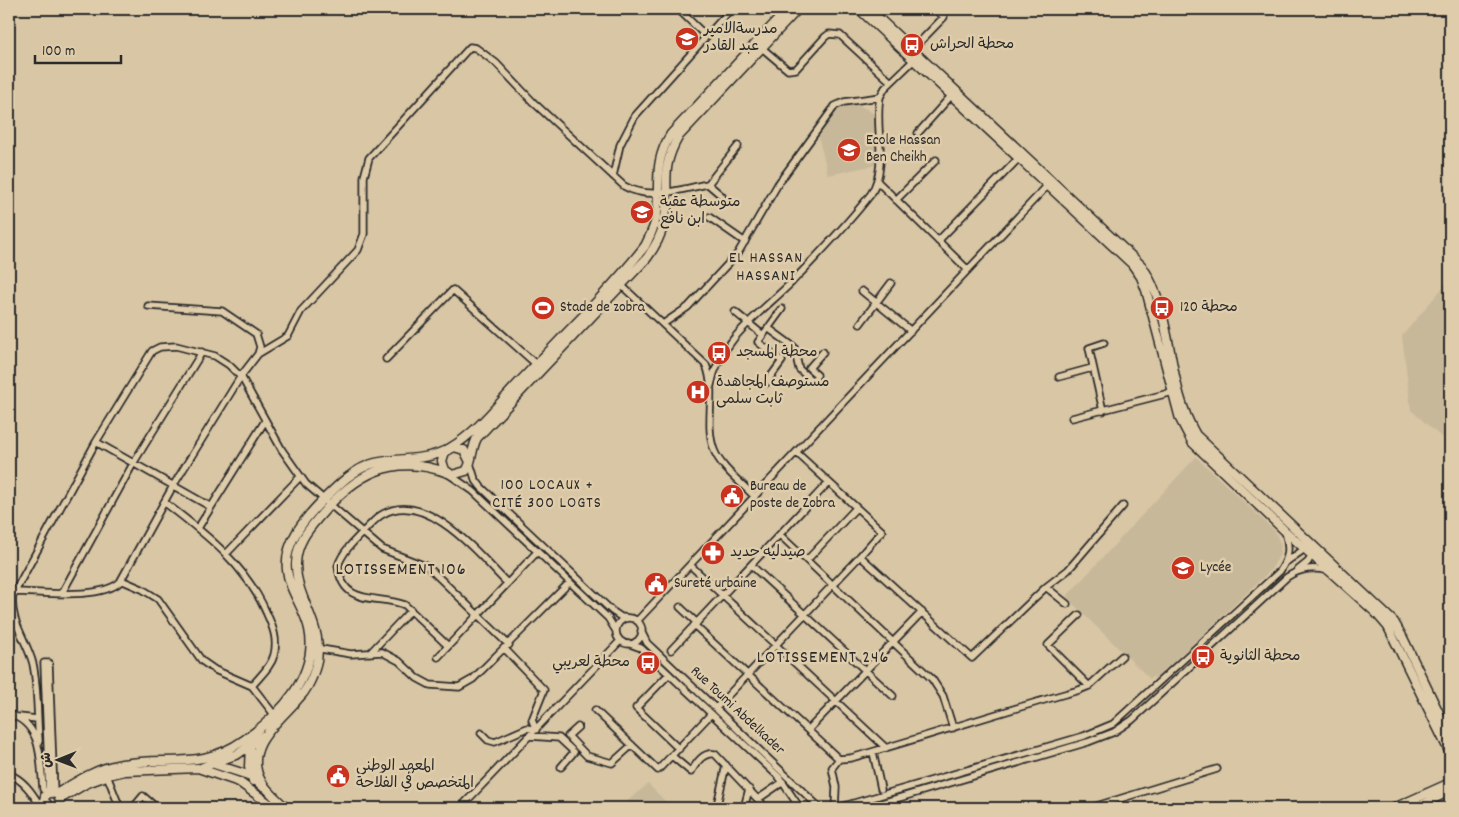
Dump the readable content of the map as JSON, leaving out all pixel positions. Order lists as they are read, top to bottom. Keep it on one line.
{"streets":{"street":["Rue Toumi Abdelkader"]},"districts":["EL HASSAN HASSANI","100 LOCAUX + CITÉ 300 LOGTS","LOTISSEMENT 106","LOTISSEMENT 246"],"places":{"school or university":["مدرسةالامير عبد القادر","Ecole Hassan Ben Cheikh","متوسطة عقبة ابن نافع","Lycée"],"bus stop":["محطة الحراش","محطة 120","محطة المسجد","محطة الثانوية","محطة لعريبي"],"sports":["Stade de zobra"],"hospital":["مستوصف المجاهدة ثابت سلمى"],"public building":["Bureau de poste de Zobra","Sureté urbaine","المعهد الوطني المتخصص في الفلاحة"],"pharmacy":["صيدليه حديد"]},"scale_bar":"100 m","north":"left"}
